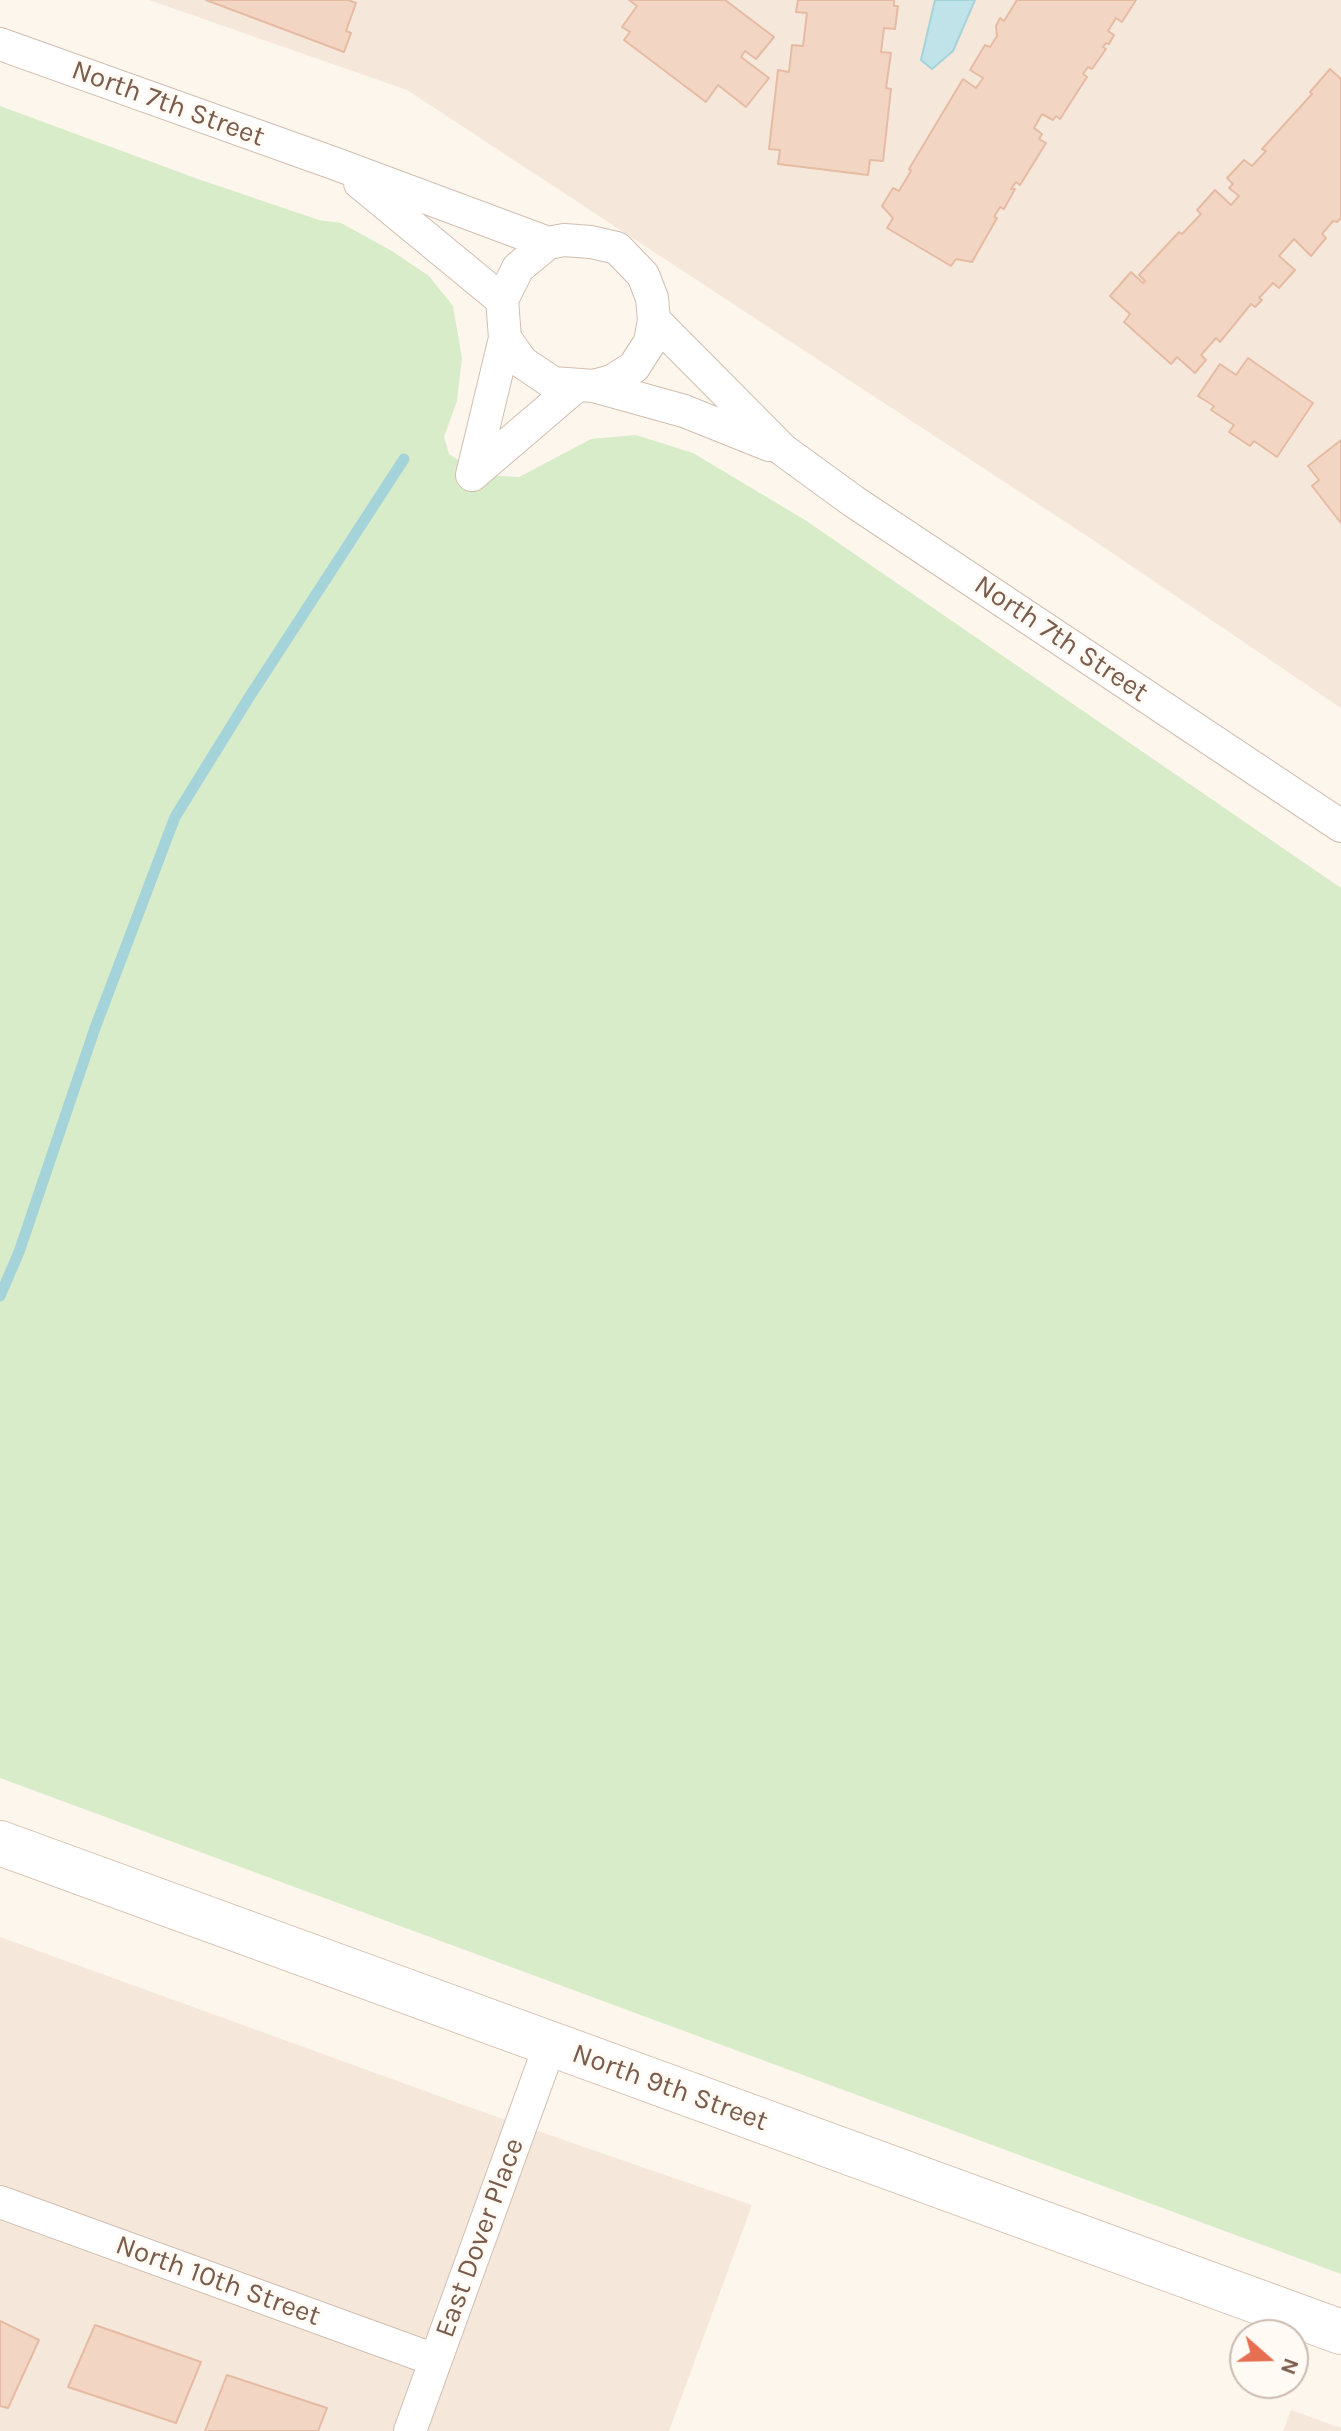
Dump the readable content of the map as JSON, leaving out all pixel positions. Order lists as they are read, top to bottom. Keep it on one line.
{"streets":{"main road":["North 9th Street"],"street":["North 7th Street","East Dover Place","North 10th Street"]},"crossings":[["North 9th Street","East Dover Place"],["East Dover Place","North 10th Street"]],"north":"right"}
